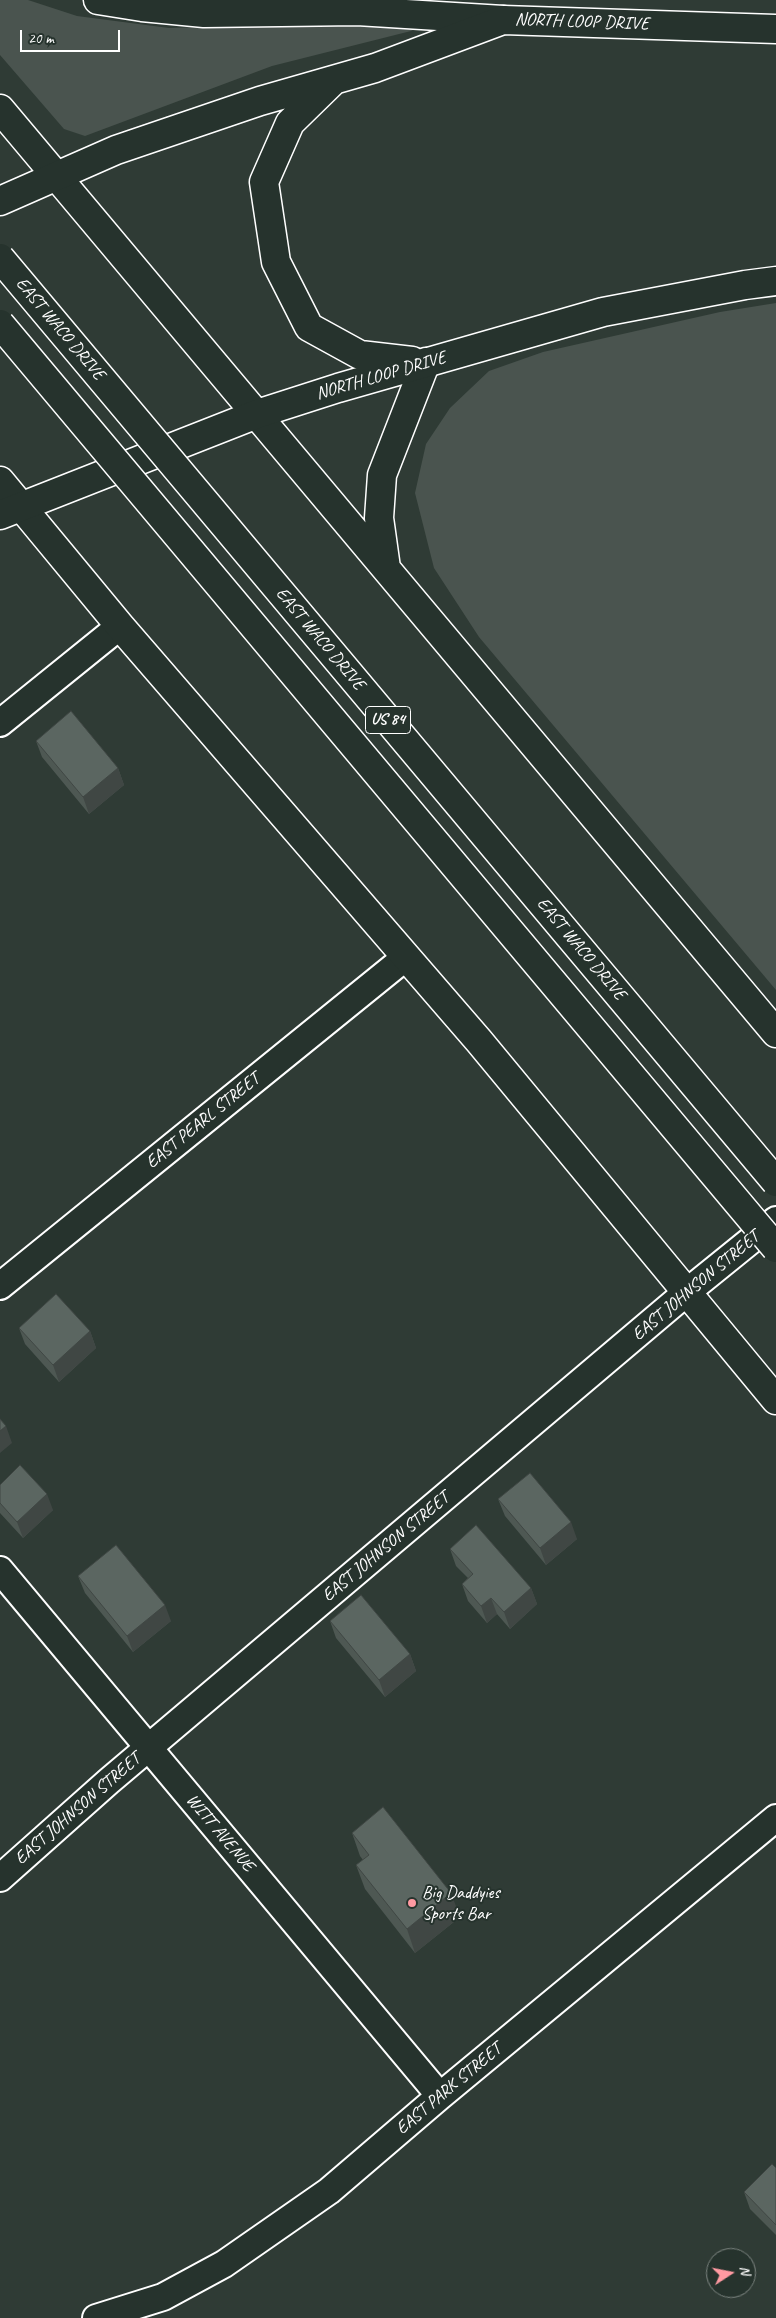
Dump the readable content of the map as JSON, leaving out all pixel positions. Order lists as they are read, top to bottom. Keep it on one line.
{"streets":{"main road":["NORTH LOOP DRIVE","EAST WACO DRIVE","US 84"],"street":["EAST PEARL STREET","EAST JOHNSON STREET","WITT AVENUE","EAST PARK STREET"]},"crossings":[["EAST JOHNSON STREET","WITT AVENUE"],["WITT AVENUE","EAST PARK STREET"]],"places":["Big Daddyies Sports Bar"],"scale_bar":"20 m","north":"right"}
